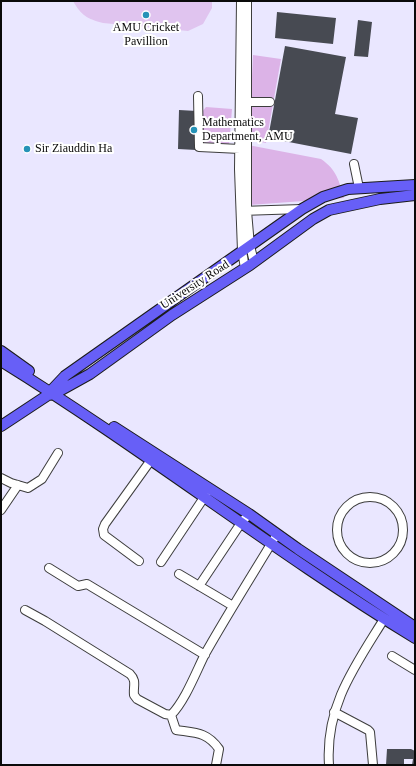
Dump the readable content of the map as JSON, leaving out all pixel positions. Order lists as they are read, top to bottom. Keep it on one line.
{"streets":{"main road":["University Road"]},"places":["AMU Cricket Pavillion","Mathematics Department, AMU","Sir Ziauddin Ha"]}
